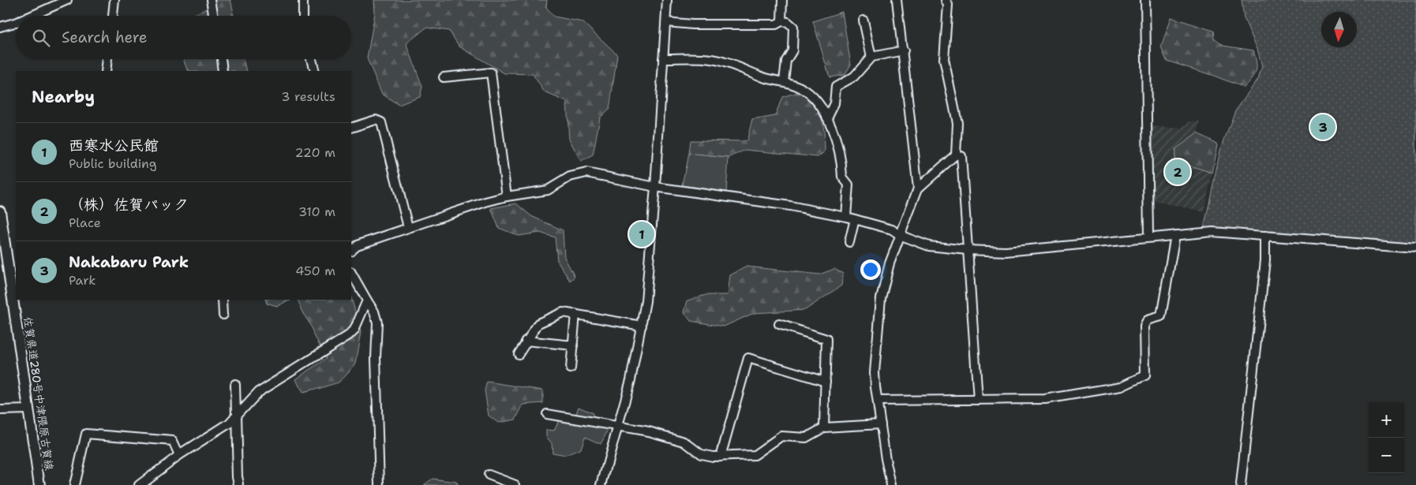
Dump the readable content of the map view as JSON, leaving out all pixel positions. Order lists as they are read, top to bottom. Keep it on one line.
{"streets":{"main road":["佐賀県道280号中津隈原古賀線"]},"north":"bottom","page":{"search":"Search here","heading":["Nearby","3 results"],"pins":["3","2","1"],"list":[{"mark":"1","name":"西寒水公民館","note":"Public building","value":"220 m"},{"mark":"2","name":"（株）佐賀パック","note":"Place","value":"310 m"},{"mark":"3","name":"Nakabaru Park","note":"Park","value":"450 m"}],"map_buttons":["+","−"]}}
